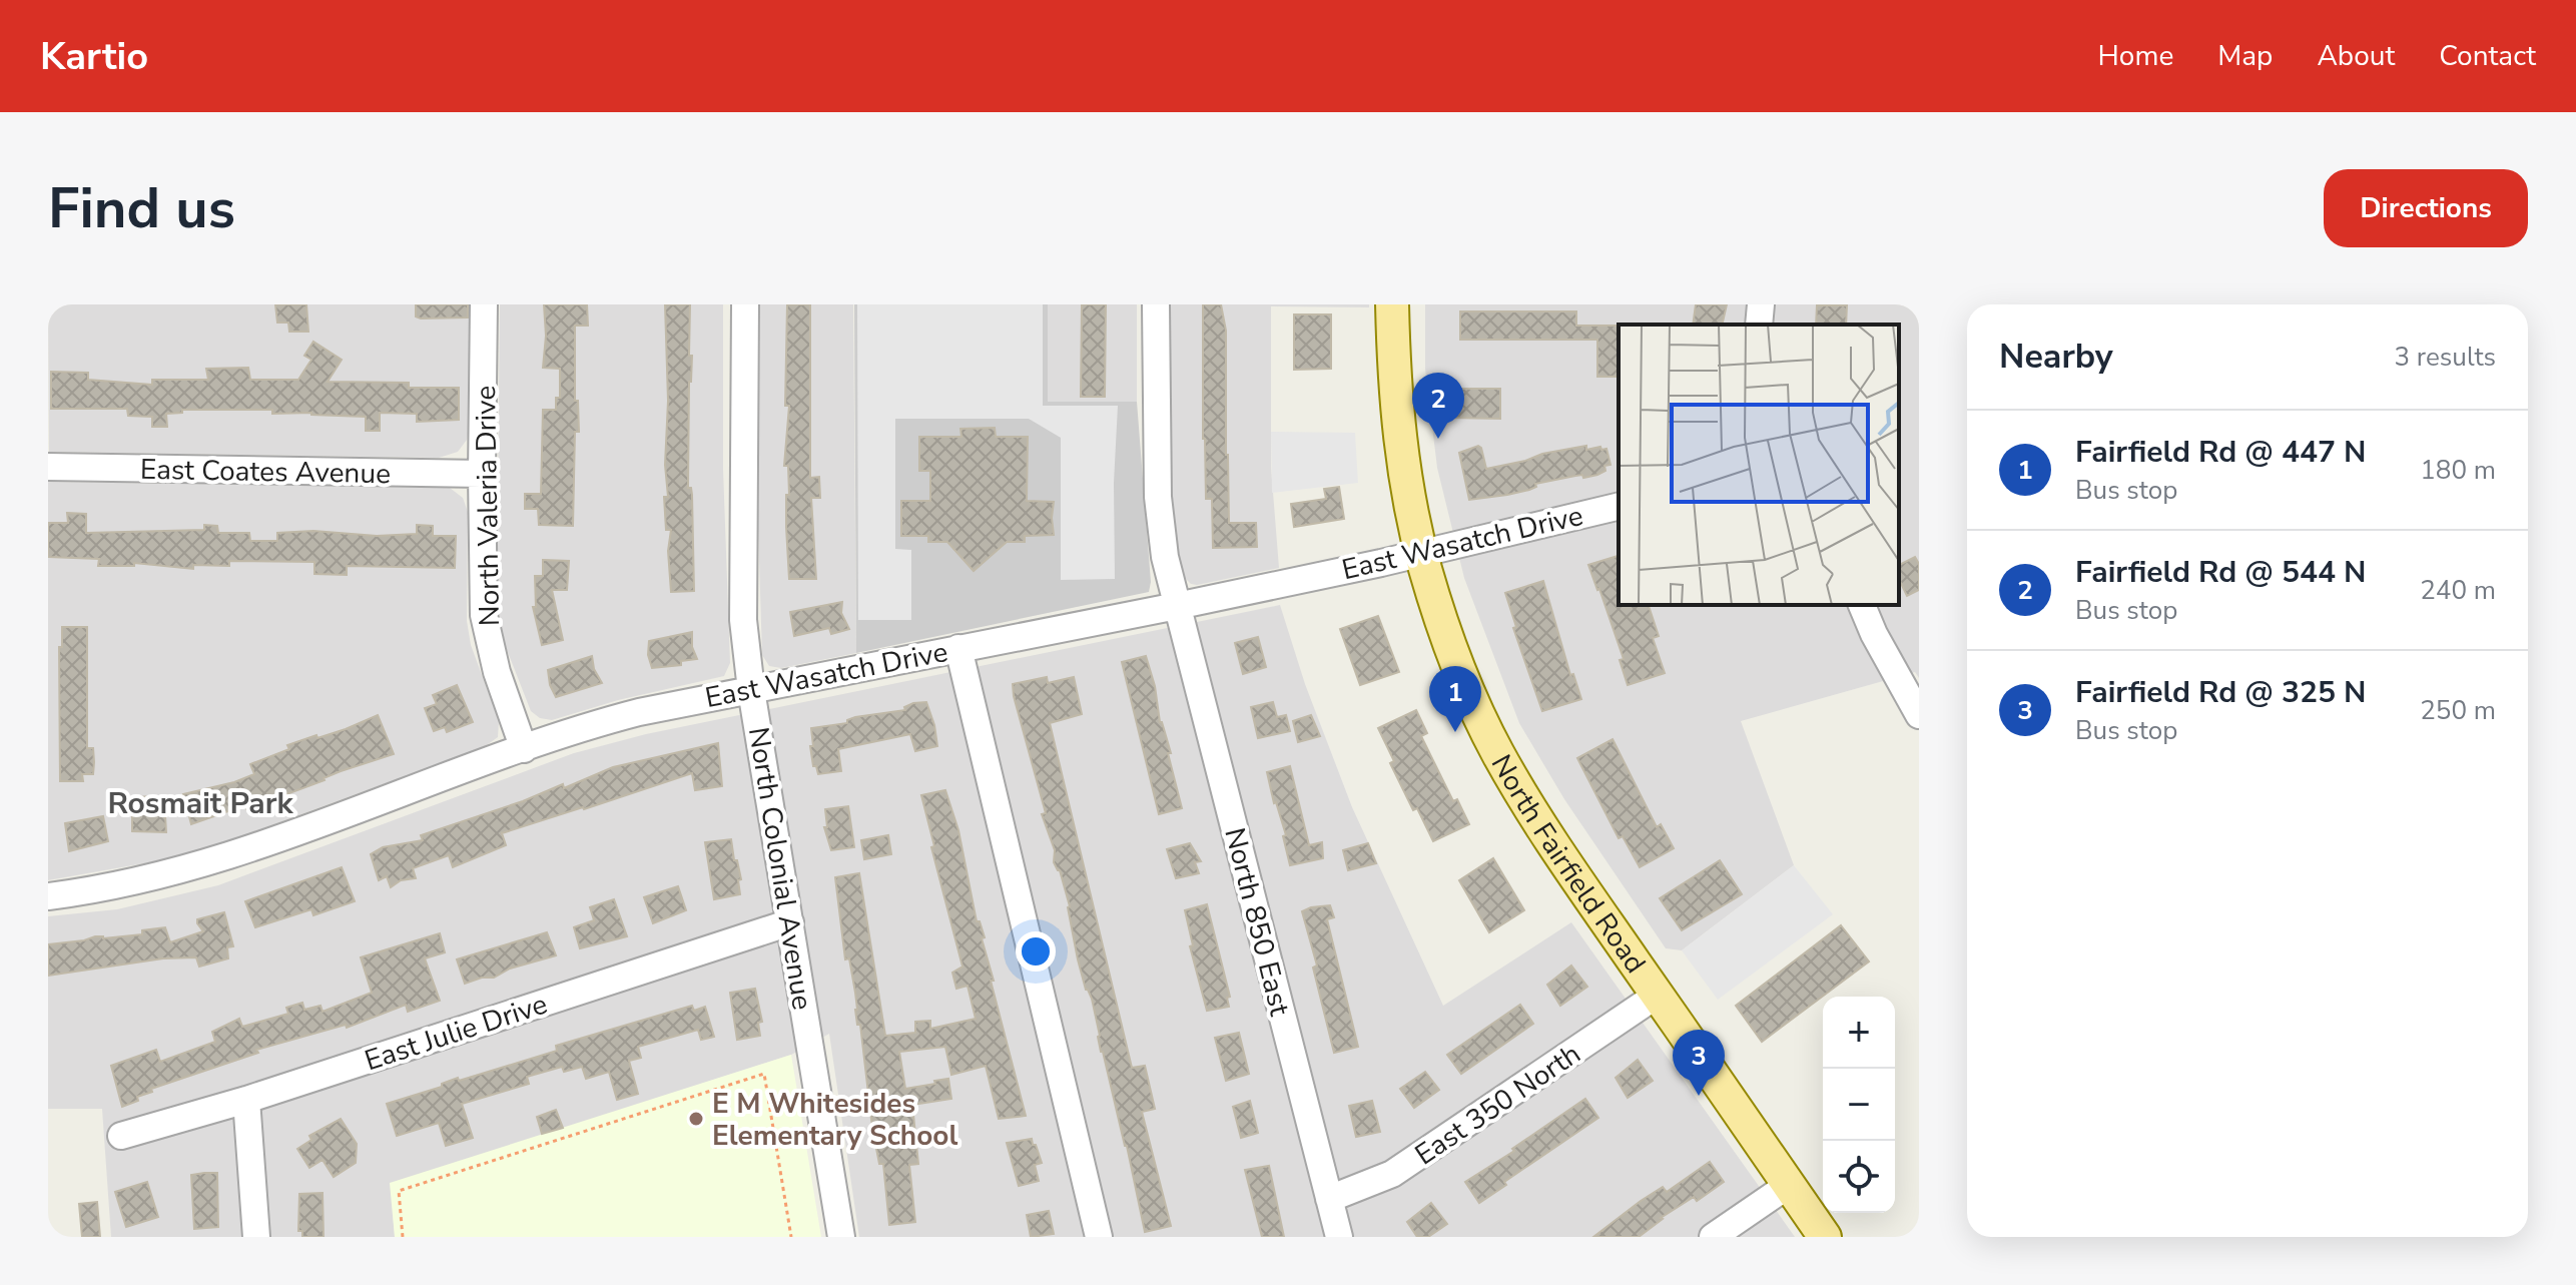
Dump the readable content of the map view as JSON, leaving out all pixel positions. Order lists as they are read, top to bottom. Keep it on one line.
{"streets":{"main road":["North Fairfield Road"],"street":["East Coates Avenue","North Valeria Drive","East Wasatch Drive","North Colonial Avenue","North 850 East","East Julie Drive","East 350 North"]},"crossings":[["East Coates Avenue","North Valeria Drive"],["North Valeria Drive","East Wasatch Drive"],["East Wasatch Drive","North Fairfield Road"],["East Wasatch Drive","North Colonial Avenue"],["East Wasatch Drive","North 850 East"],["North Fairfield Road","East 350 North"],["North Colonial Avenue","East Julie Drive"],["North 850 East","East 350 North"]],"districts":["Rosmait Park"],"places":["E M Whitesides Elementary School"],"page":{"header":"Kartio","nav":["Home","Map","About","Contact"],"buttons":"Directions","title":"Find us","heading":["Nearby","3 results"],"pins":["2","1","3"],"list":[{"mark":"1","name":"Fairfield Rd @ 447 N","note":"Bus stop","value":"180 m"},{"mark":"2","name":"Fairfield Rd @ 544 N","note":"Bus stop","value":"240 m"},{"mark":"3","name":"Fairfield Rd @ 325 N","note":"Bus stop","value":"250 m"}],"map_buttons":["+","−"]}}
